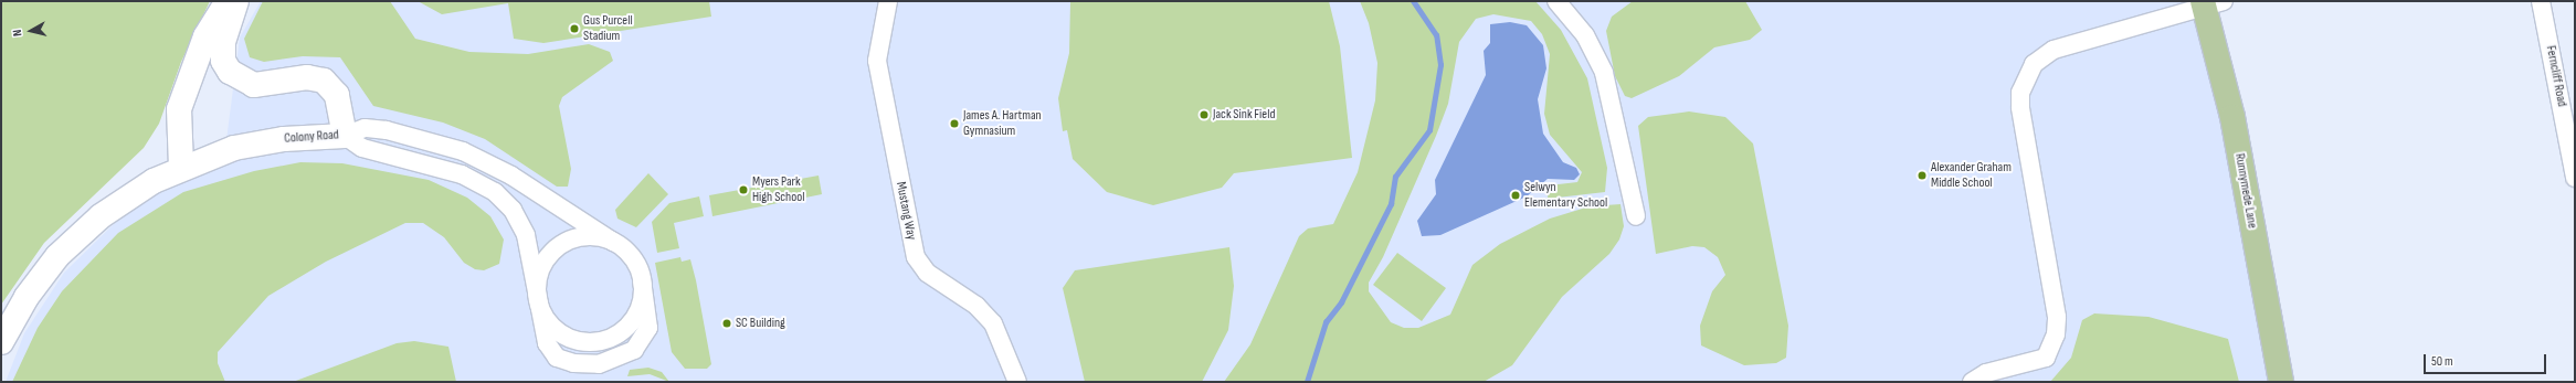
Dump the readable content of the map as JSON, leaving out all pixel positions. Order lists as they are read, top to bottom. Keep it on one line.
{"streets":{"main road":["Runnymede Lane"],"street":["Ferncliff Road","Colony Road","Mustang Way"]},"places":["Gus Purcell Stadium","Jack Sink Field","James A. Hartman Gymnasium","Alexander Graham Middle School","Myers Park High School","Selwyn Elementary School","SC Building"],"scale_bar":"50 m","north":"left"}
